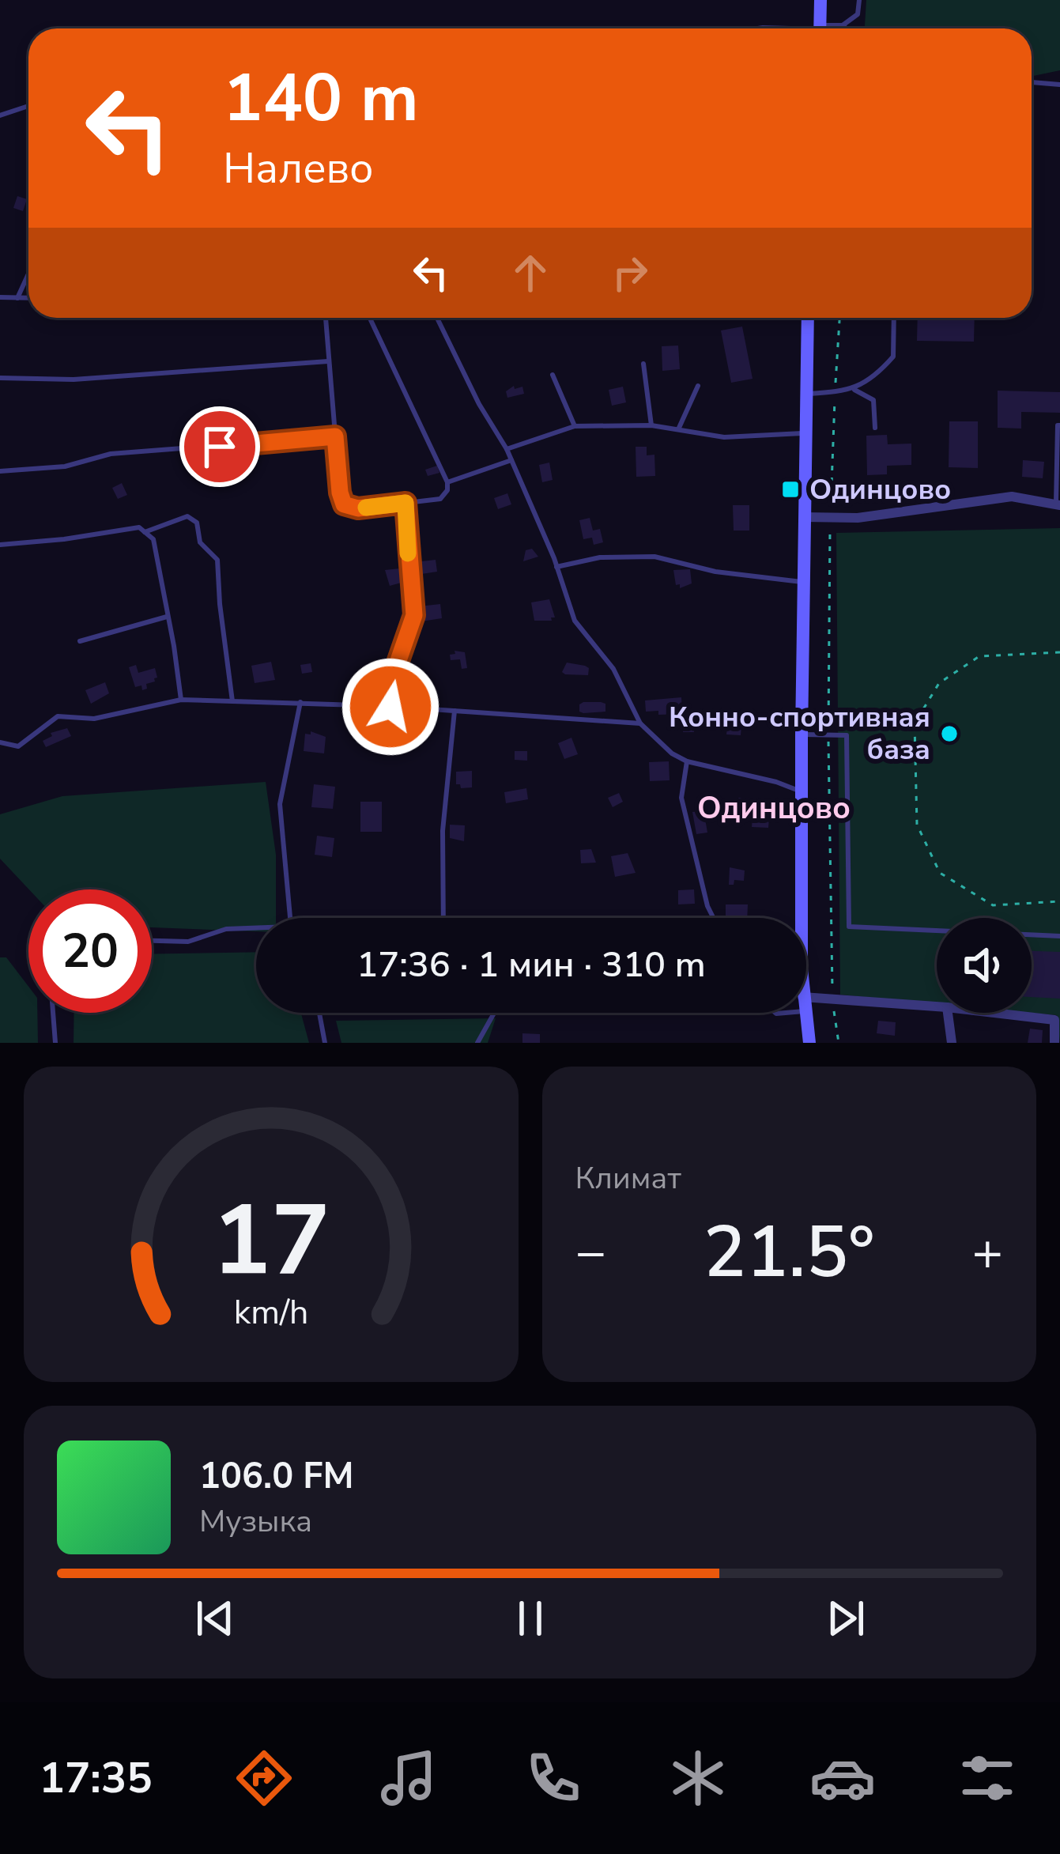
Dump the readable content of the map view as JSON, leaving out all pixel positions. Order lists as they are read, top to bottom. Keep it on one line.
{"districts":["Одинцово"],"places":{"transit":["Одинцово"],"other":["Конно-спортивная база"]},"page":{"turn":["140 m","Налево"],"limit":"20","trip":"17:36 · 1 мин · 310 m","tile":"Климат","heat":["−","21.5°","+"],"song":["106.0 FM","Музыка"],"tabs":"17:35","gauge":["17","km/h"]}}
